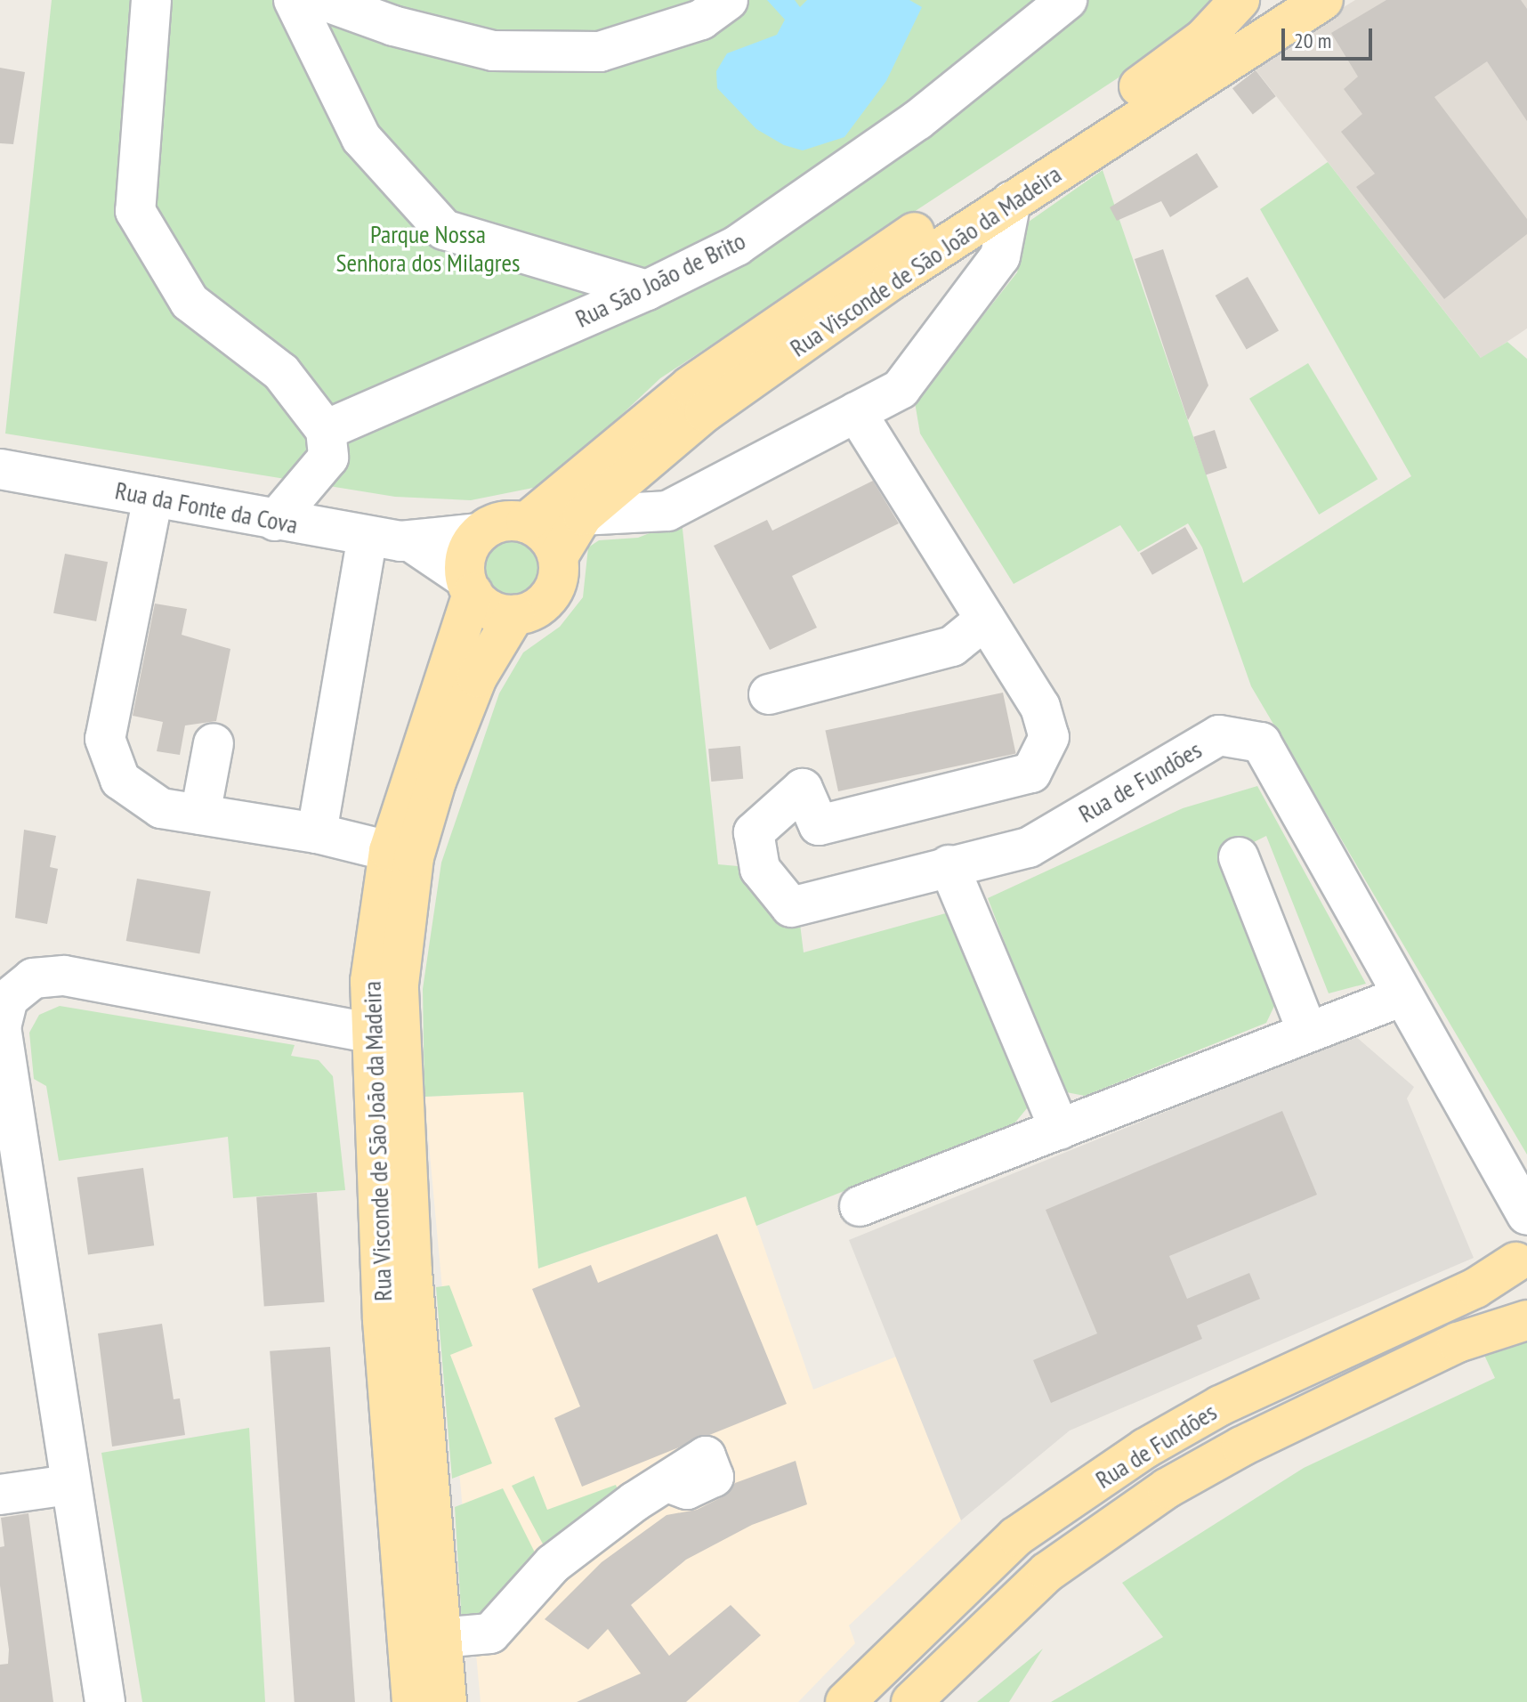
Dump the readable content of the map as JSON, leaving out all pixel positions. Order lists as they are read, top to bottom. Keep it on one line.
{"streets":{"main road":["Rua Visconde de São João da Madeira","Rua de Fundões"],"street":["Rua São João de Brito","Rua da Fonte da Cova"]},"crossings":[["Rua Visconde de São João da Madeira","Rua da Fonte da Cova"]],"parks":["Parque Nossa Senhora dos Milagres"],"scale_bar":"20 m"}
